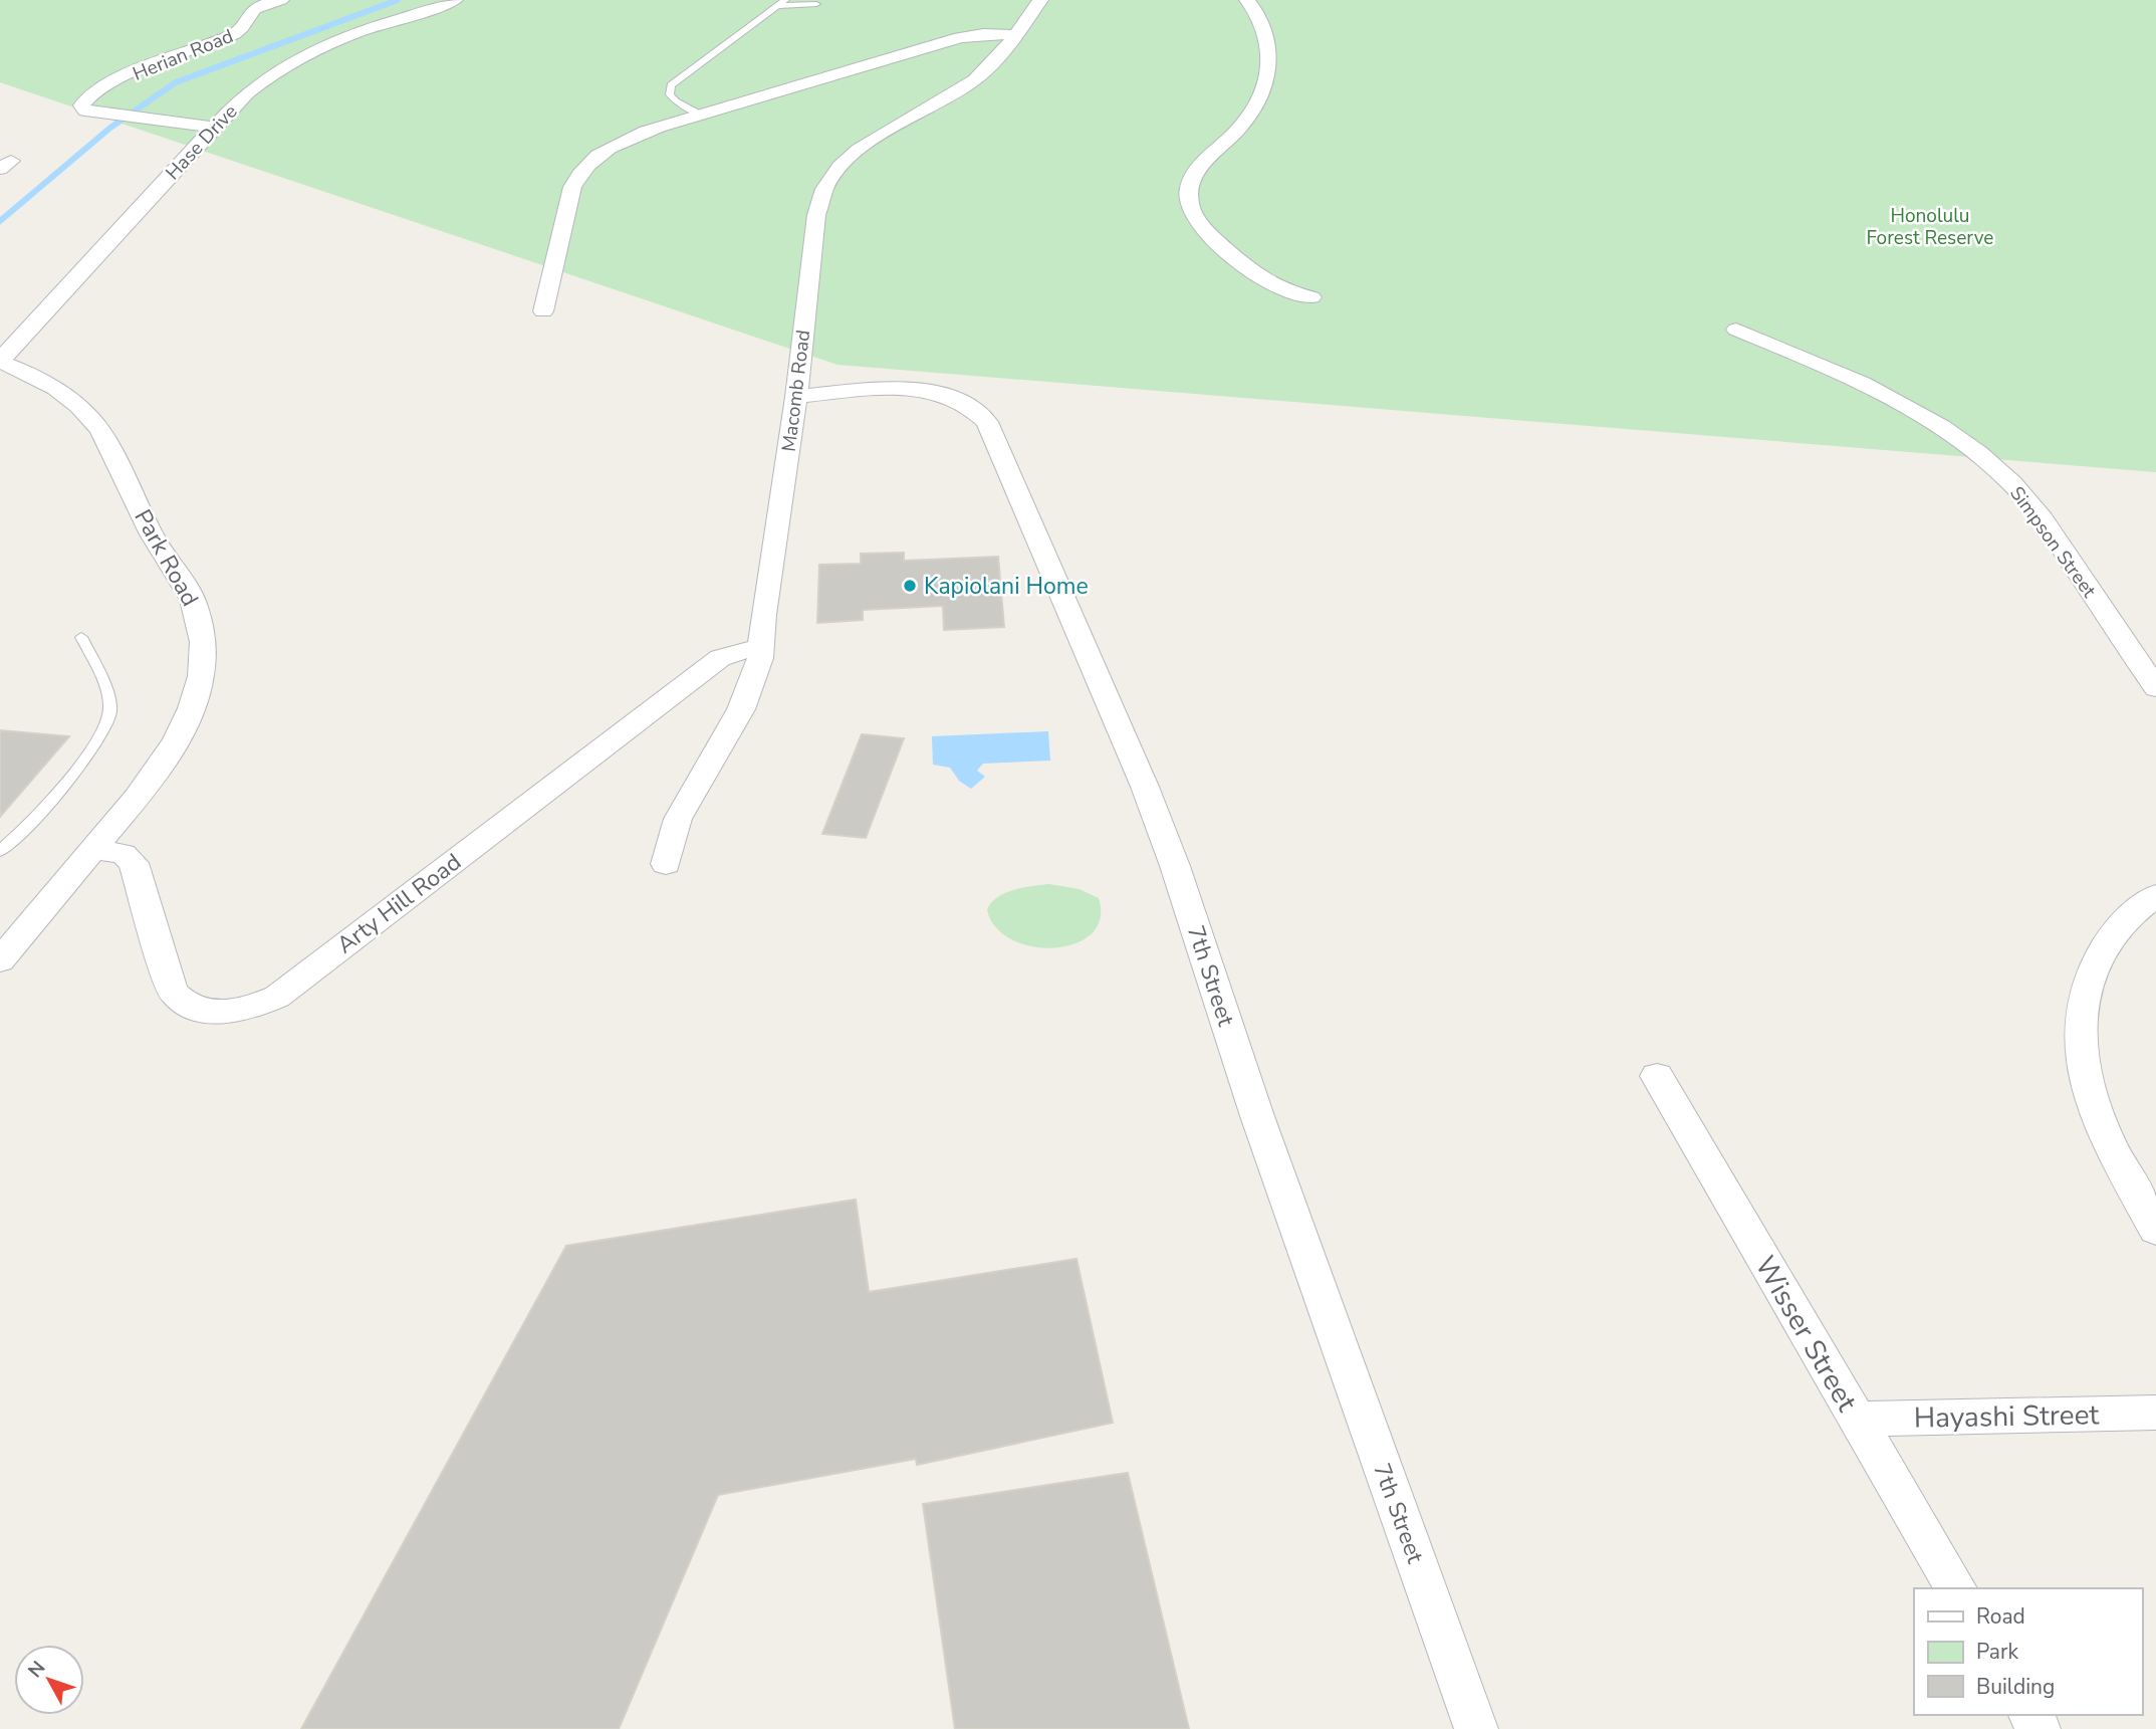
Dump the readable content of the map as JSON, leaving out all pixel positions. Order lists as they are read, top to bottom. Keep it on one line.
{"streets":{"street":["Herian Road","Hase Drive","Macomb Road","Simpson Street","Park Road","Arty Hill Road","7th Street","Wisser Street","Hayashi Street"]},"crossings":[["Herian Road","Hase Drive"],["Hase Drive","Park Road"],["Macomb Road","Arty Hill Road"],["Macomb Road","7th Street"],["Park Road","Arty Hill Road"],["Wisser Street","Hayashi Street"]],"parks":["Honolulu Forest Reserve"],"places":["Kapiolani Home"],"legend":["Road","Park","Building"],"north":"top left"}
